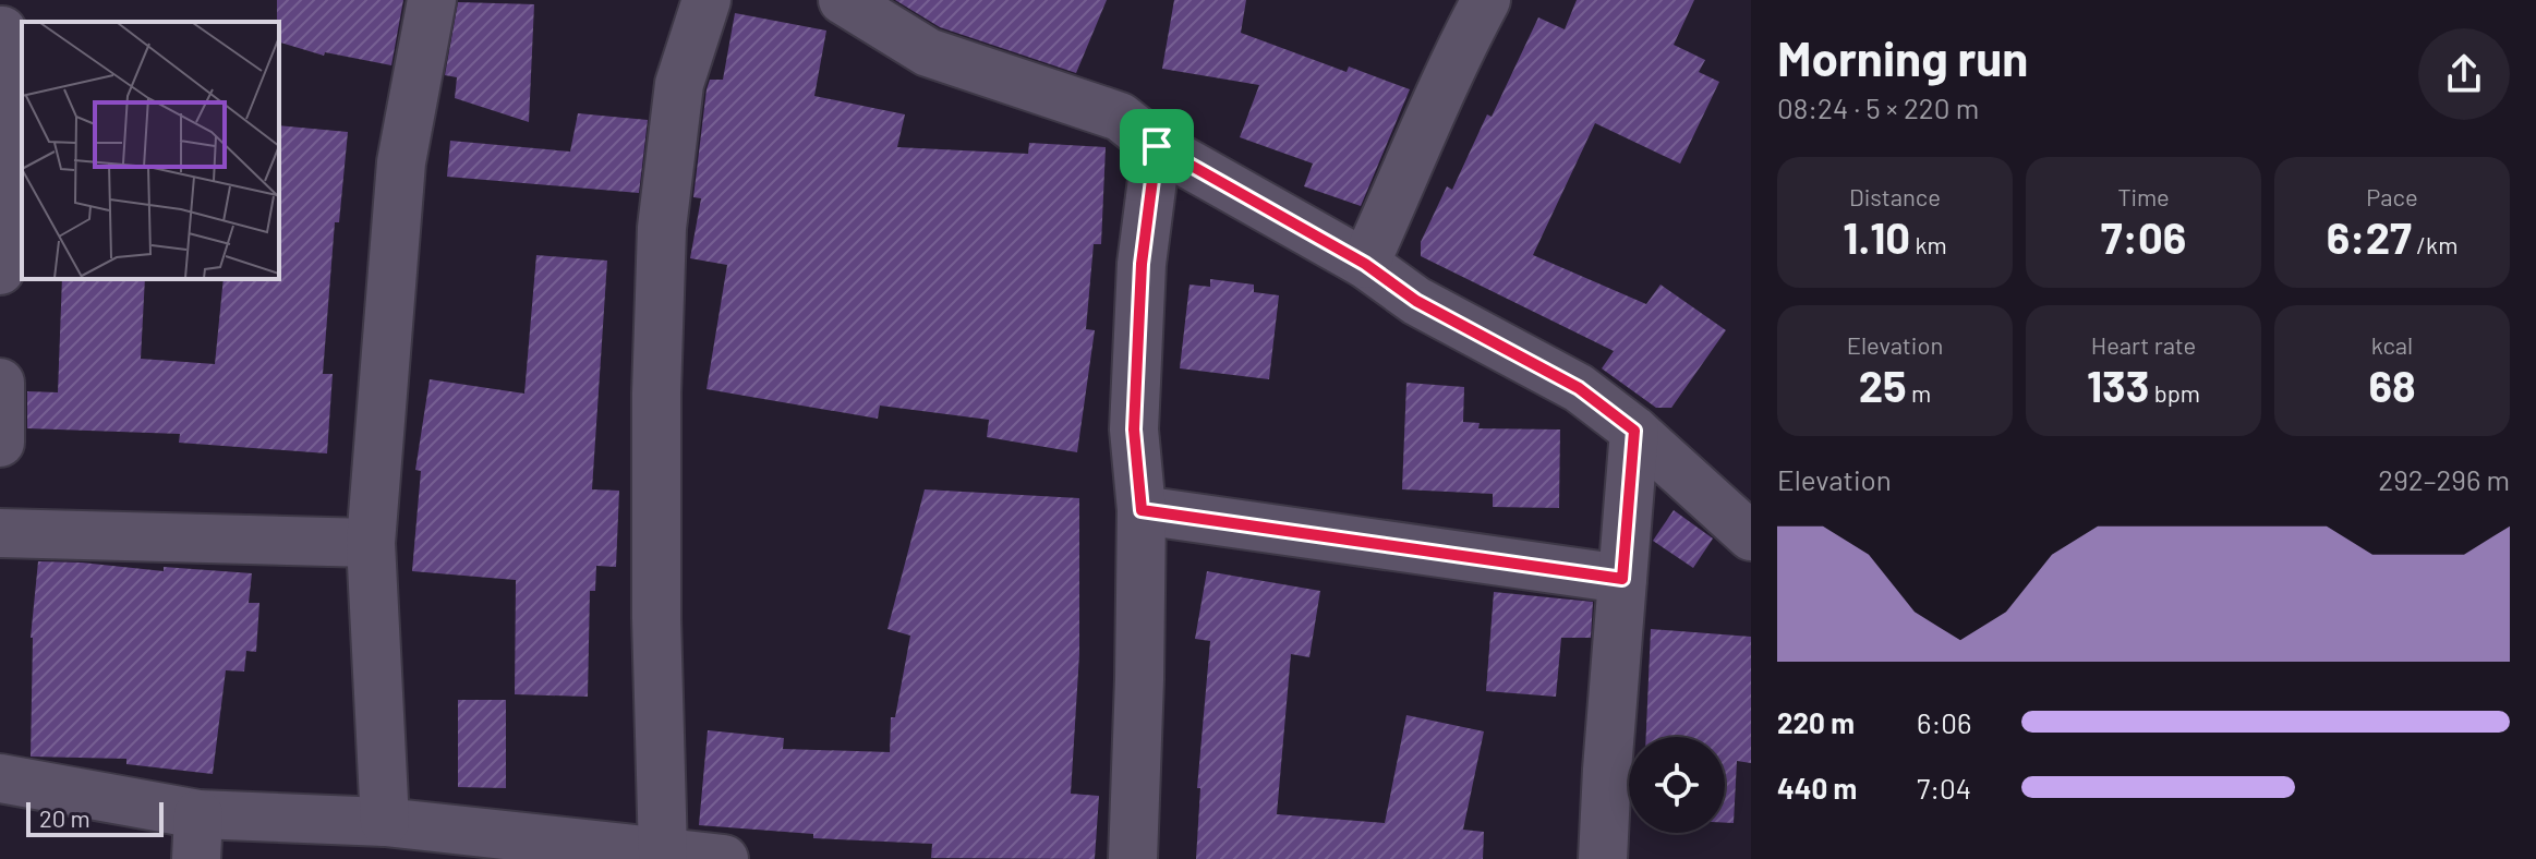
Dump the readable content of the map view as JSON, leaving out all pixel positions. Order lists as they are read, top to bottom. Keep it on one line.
{"scale_bar":"20 m","page":{"heading":["Morning run","08:24 · 5 × 220 m"],"stats":[["Distance","1.10 km"],["Time","7:06"],["Pace","6:27 /km"],["Elevation","25 m"],["Heart rate","133 bpm"],["kcal","68"]],"chart":["Elevation","292–296 m"],"list":[{"name":"220 m","note":"6:06"},{"name":"440 m","note":"7:04"}],"scale":"20 m"}}
